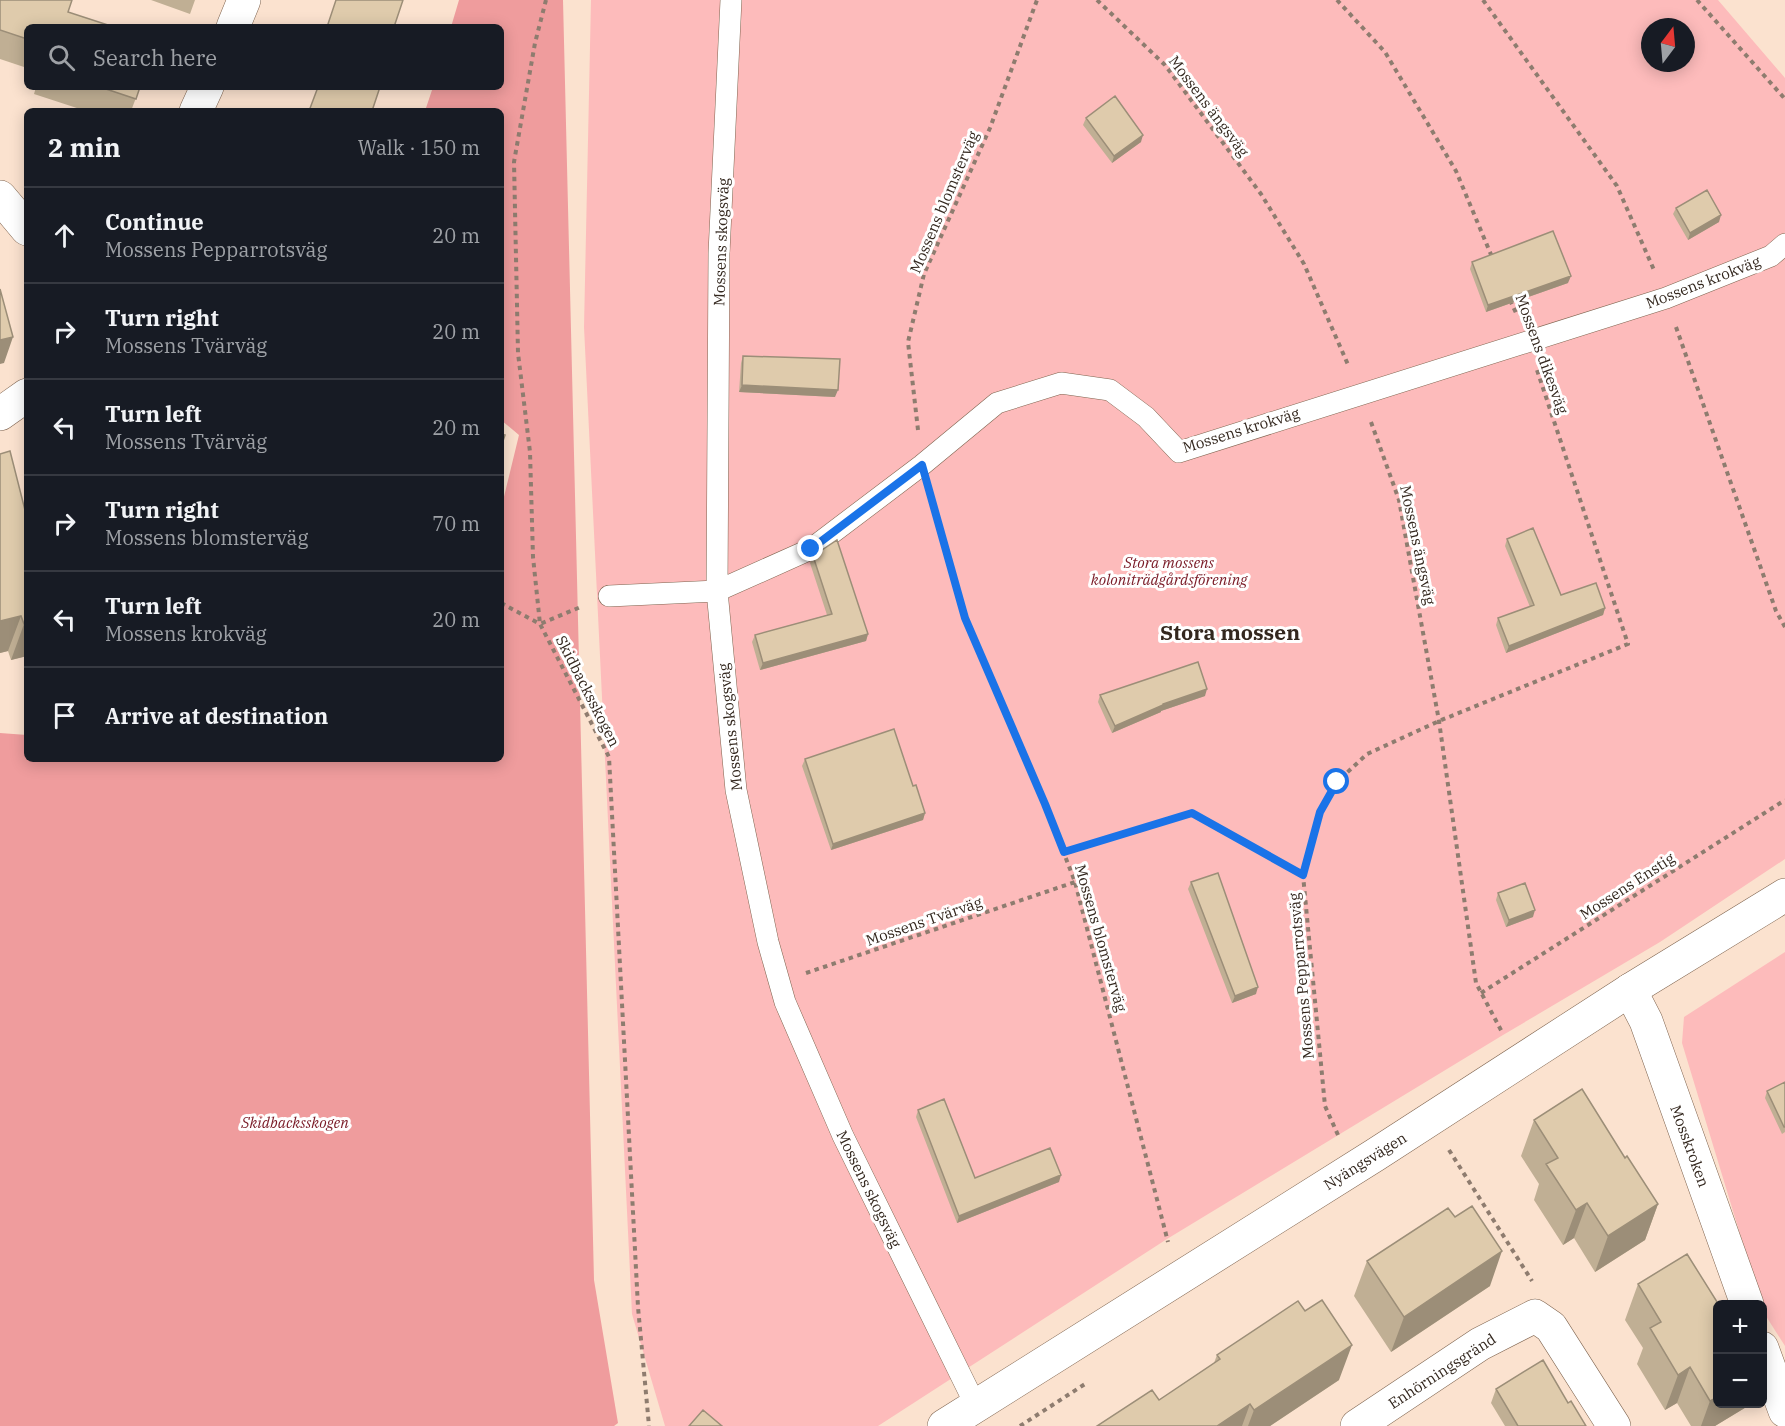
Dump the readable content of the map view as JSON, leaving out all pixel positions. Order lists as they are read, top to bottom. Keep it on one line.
{"streets":{"street":["Mosskroken","Nyängsvägen","Enhörningsgränd"],"lane":["Mossens skogsväg","Mossens krokväg"],"path":["Mossens ängsväg","Mossens blomsterväg","Mossens dikesväg","Skidbacksskogen","Mossens Enstig","Mossens Tvärväg","Mossens Pepparrotsväg"]},"crossings":[["Mossens ängsväg","Mossens krokväg"],["Mossens ängsväg","Mossens Enstig"],["Mossens ängsväg","Mossens Pepparrotsväg"],["Mossens ängsväg","Nyängsvägen"],["Mossens blomsterväg","Mossens krokväg"],["Mossens blomsterväg","Mossens Tvärväg"],["Mossens blomsterväg","Nyängsvägen"],["Mossens skogsväg","Mossens krokväg"],["Mossens skogsväg","Mossens Tvärväg"],["Mossens skogsväg","Nyängsvägen"],["Mossens krokväg","Mossens dikesväg"],["Mossens dikesväg","Mossens Pepparrotsväg"],["Mossens Pepparrotsväg","Nyängsvägen"],["Mosskroken","Nyängsvägen"]],"districts":["Stora mossen"],"parks":["Stora mossens koloniträdgårdsförening","Skidbacksskogen"],"north":"top","page":{"search":"Search here","heading":["2 min","Walk · 150 m"],"list":[["Continue","Mossens Pepparrotsväg","20 m"],["Turn right","Mossens Tvärväg","20 m"],["Turn left","Mossens Tvärväg","20 m"],["Turn right","Mossens blomsterväg","70 m"],["Turn left","Mossens krokväg","20 m"],"Arrive at destination"],"map_buttons":["+","−"]}}
